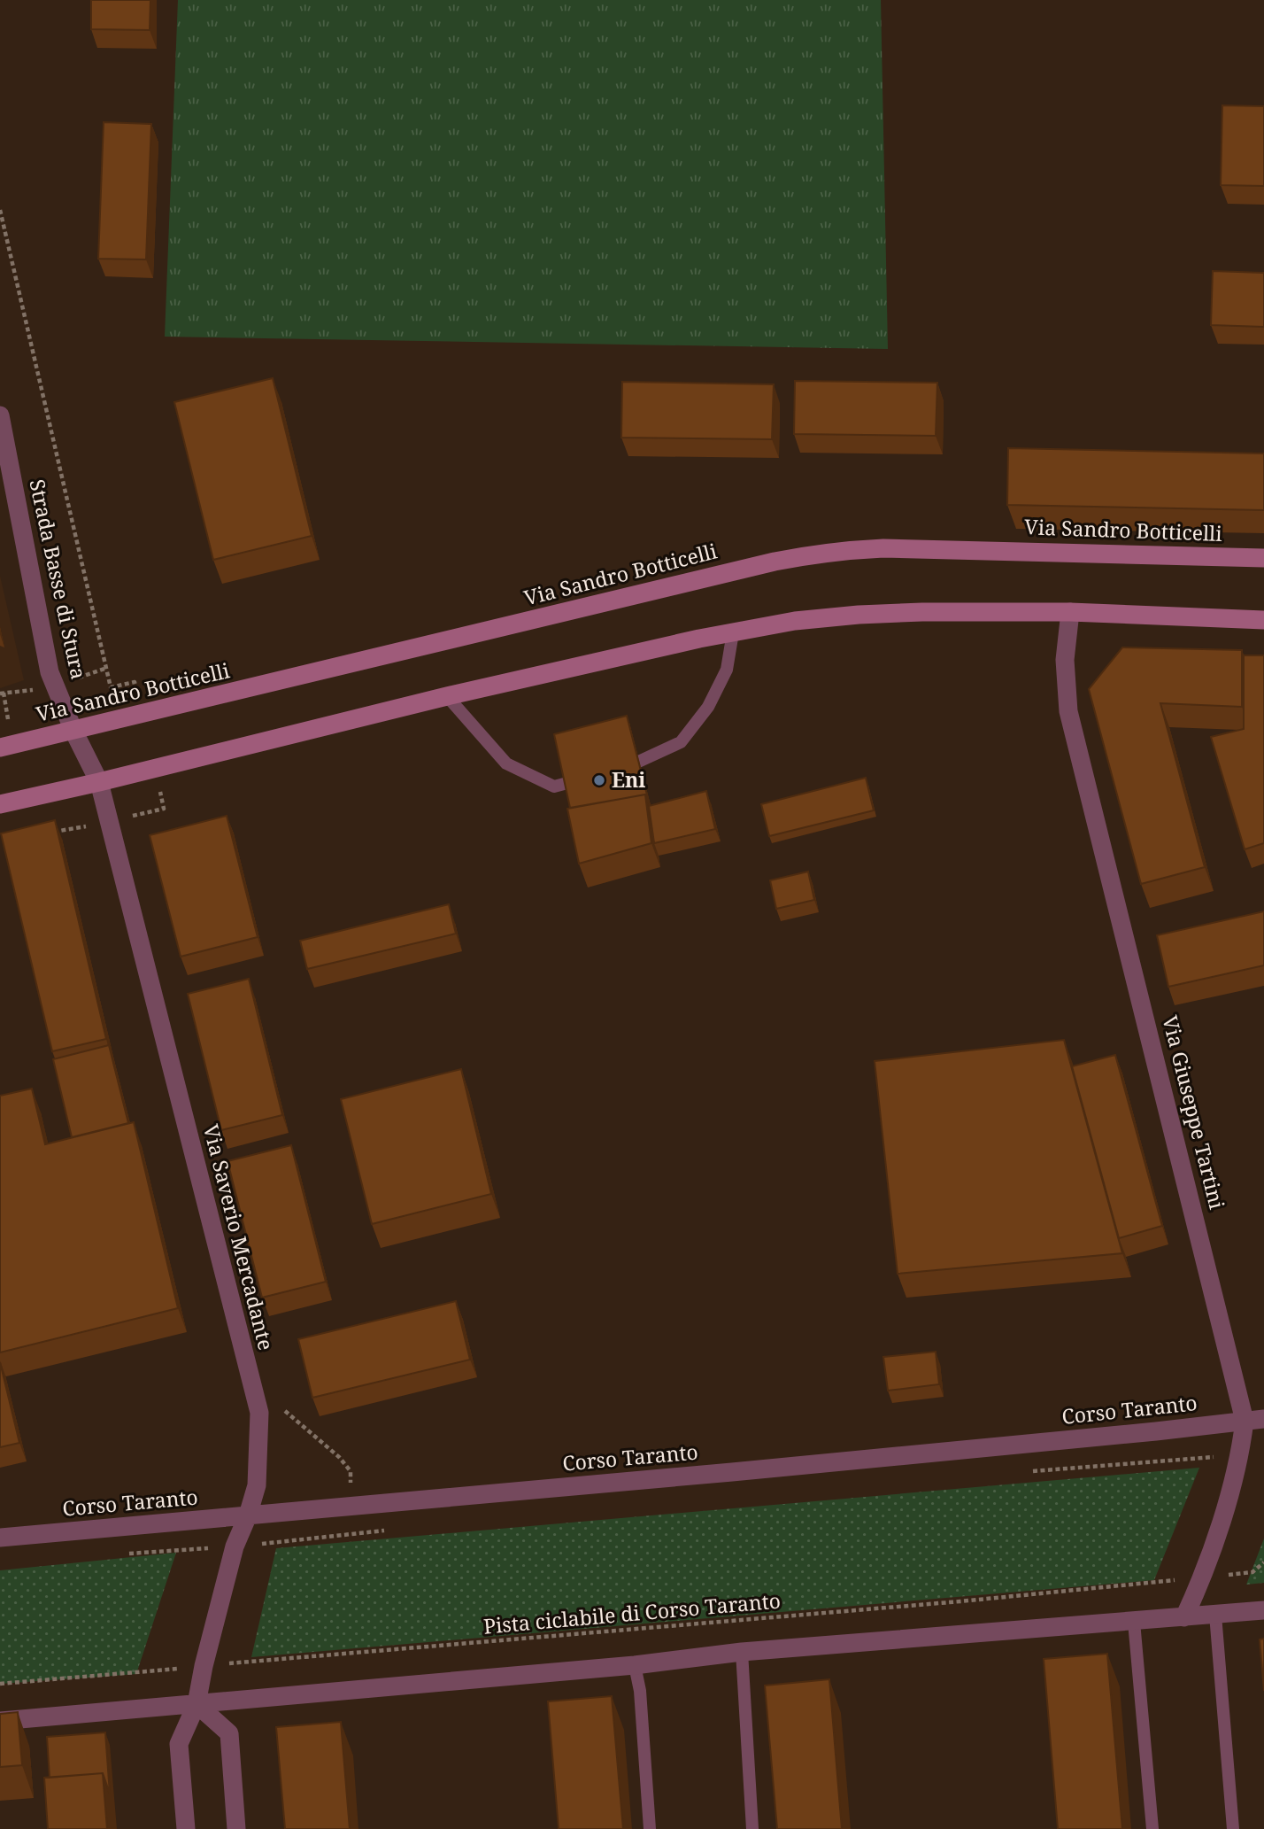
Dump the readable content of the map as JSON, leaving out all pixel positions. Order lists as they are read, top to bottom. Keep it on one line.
{"streets":{"main road":["Via Sandro Botticelli"],"street":["Strada Basse di Stura","Via Giuseppe Tartini","Via Saverio Mercadante","Corso Taranto"],"path":["Pista ciclabile di Corso Taranto"]},"crossings":[["Via Sandro Botticelli","Strada Basse di Stura"],["Strada Basse di Stura","Via Saverio Mercadante"],["Via Giuseppe Tartini","Corso Taranto"],["Via Giuseppe Tartini","Pista ciclabile di Corso Taranto"],["Via Saverio Mercadante","Corso Taranto"],["Via Saverio Mercadante","Pista ciclabile di Corso Taranto"]],"places":["Eni"]}
